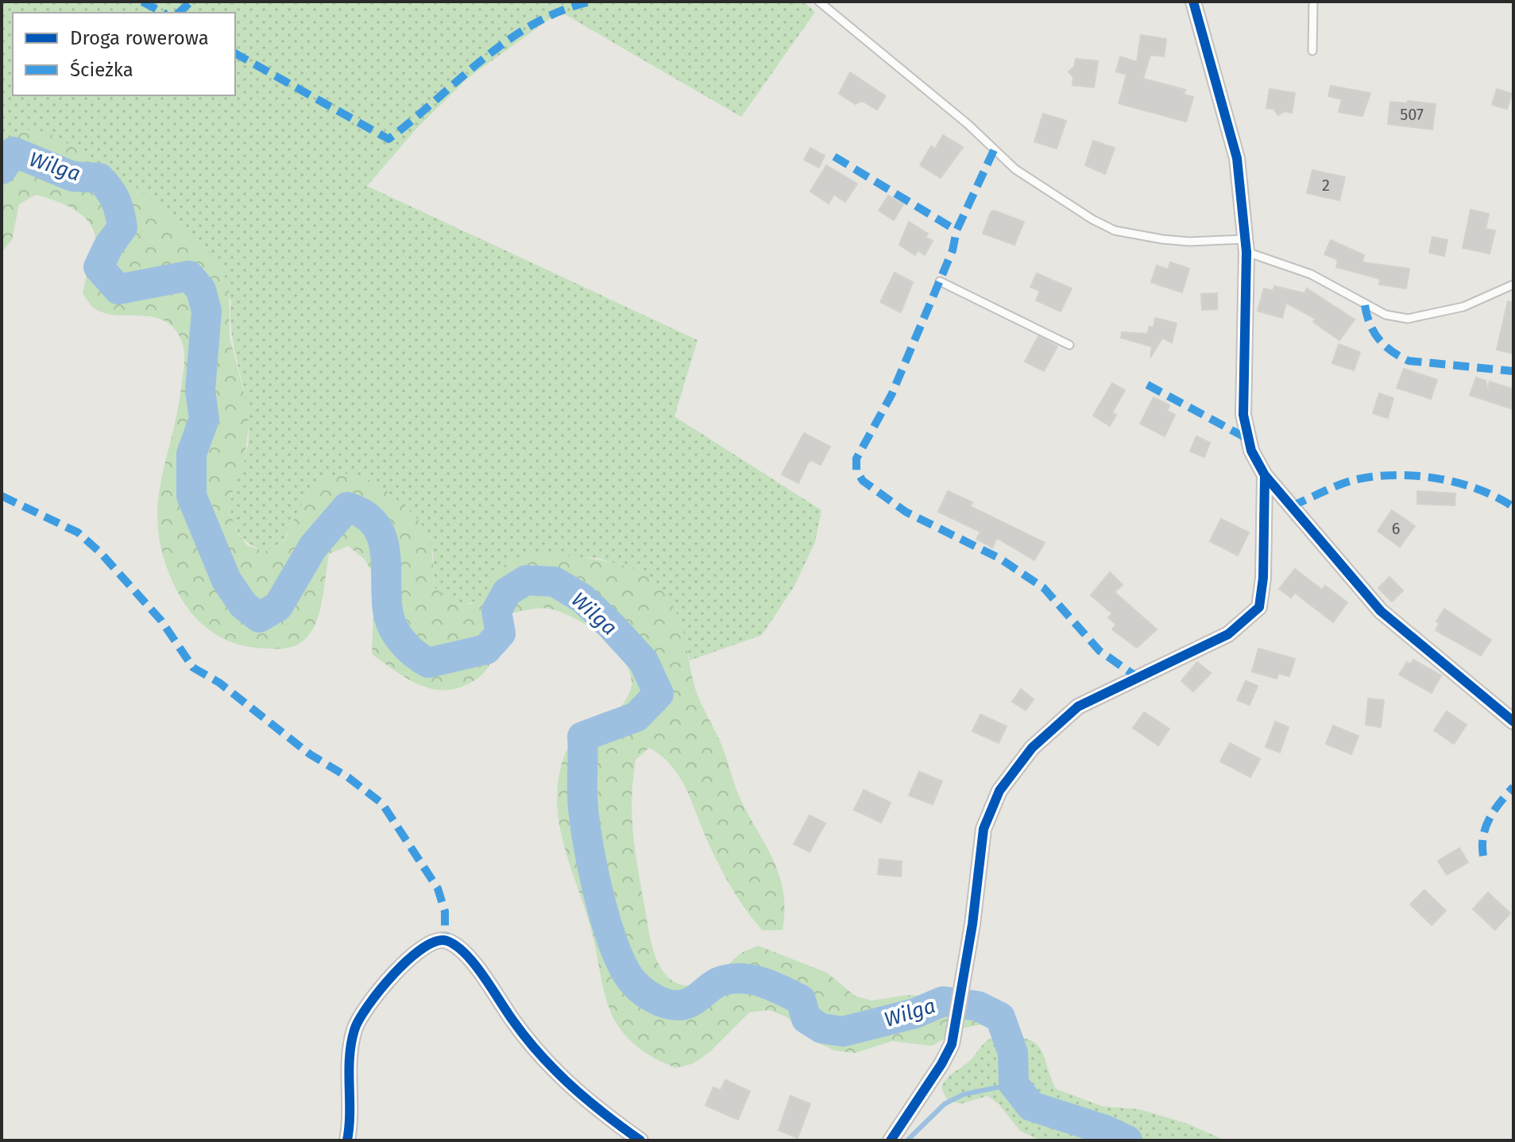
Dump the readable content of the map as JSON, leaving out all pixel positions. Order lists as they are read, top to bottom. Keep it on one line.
{"water":["Wilga"],"house_numbers":["507","2","6"],"legend":["Droga rowerowa","Ścieżka"]}
